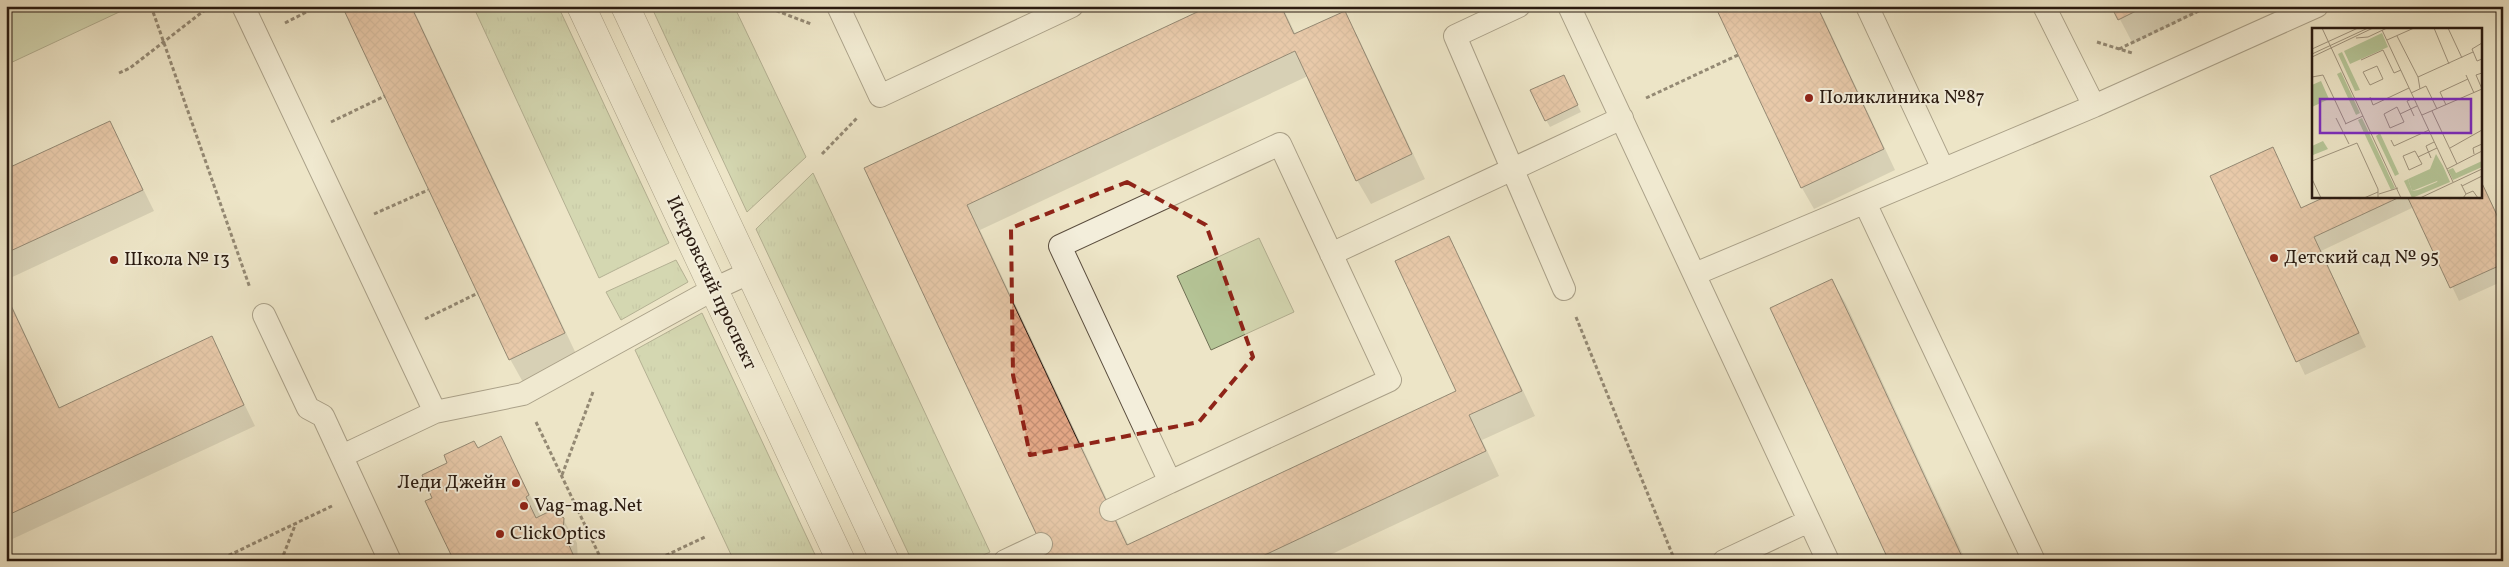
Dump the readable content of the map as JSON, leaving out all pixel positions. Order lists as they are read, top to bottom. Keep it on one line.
{"streets":{"street":["Искровский проспект"]},"places":["Поликлиника №87","Детский сад № 95","Школа № 13","Леди Джейн","Vag-mag.Net","ClickOptics"]}
